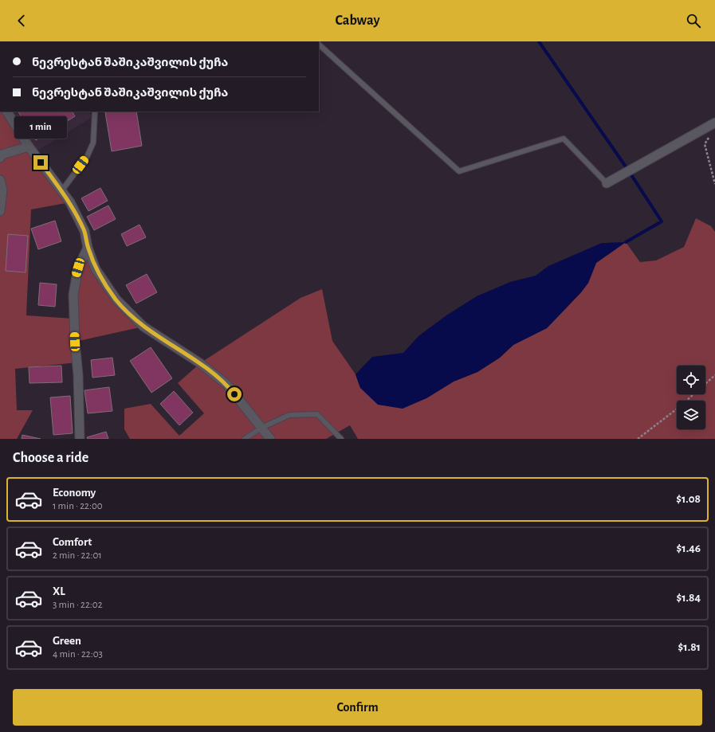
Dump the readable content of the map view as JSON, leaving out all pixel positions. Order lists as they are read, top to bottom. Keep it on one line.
{"page":{"header":"Cabway","banner":["ნევრესტან შაშიკაშვილის ქუჩა","ნევრესტან შაშიკაშვილის ქუჩა"],"bubble":"1 min","heading":"Choose a ride","list":[{"name":"Economy","note":"1 min · 22:00","value":"$1.08"},{"name":"Comfort","note":"2 min · 22:01","value":"$1.46"},{"name":"XL","note":"3 min · 22:02","value":"$1.84"},{"name":"Green","note":"4 min · 22:03","value":"$1.81"}],"buttons":"Confirm"}}
